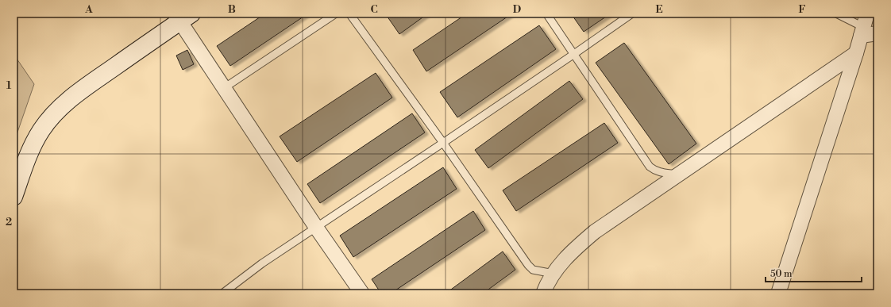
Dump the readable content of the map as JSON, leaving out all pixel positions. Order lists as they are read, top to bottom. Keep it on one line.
{"scale_bar":"50 m","grid":{"columns":["A","B","C","D","E","F"],"rows":["1","2"]}}
